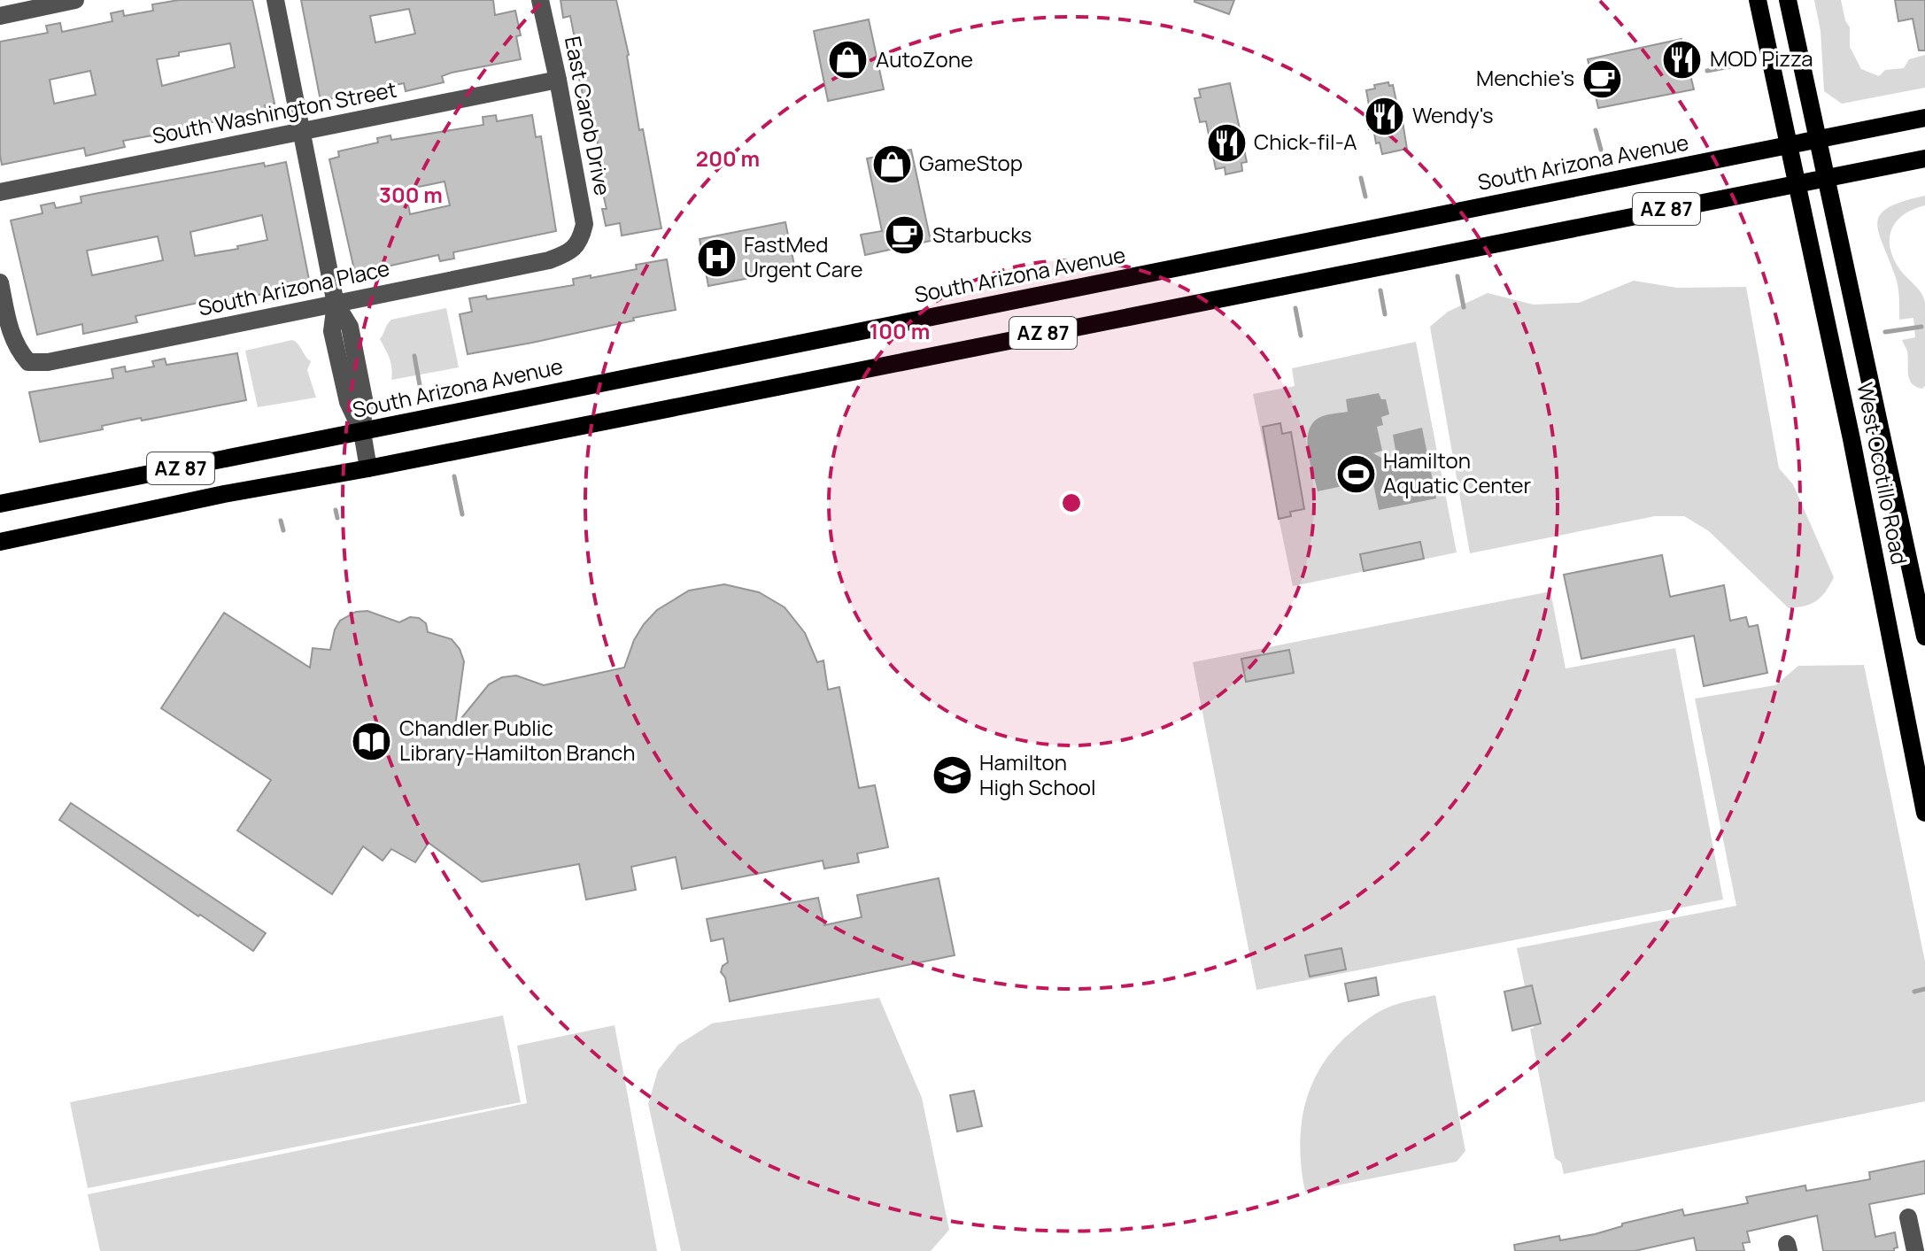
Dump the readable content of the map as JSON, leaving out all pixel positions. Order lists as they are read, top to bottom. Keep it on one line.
{"streets":{"main road":["South Arizona Avenue","AZ 87","West Ocotillo Road"],"street":["South Washington Street","East Carob Drive","South Arizona Place"]},"crossings":[["South Washington Street","East Carob Drive"],["East Carob Drive","South Arizona Place"],["South Arizona Avenue","West Ocotillo Road"],["AZ 87","West Ocotillo Road"]],"places":{"restaurant":["MOD Pizza","Wendy's","Chick-fil-A"],"shop":["AutoZone","GameStop"],"cafe":["Menchie's","Starbucks"],"hospital":["FastMed Urgent Care"],"sports":["Hamilton Aquatic Center"],"library":["Chandler Public Library-Hamilton Branch"],"school or university":["Hamilton High School"]},"rings":["200 m","300 m","100 m"]}
